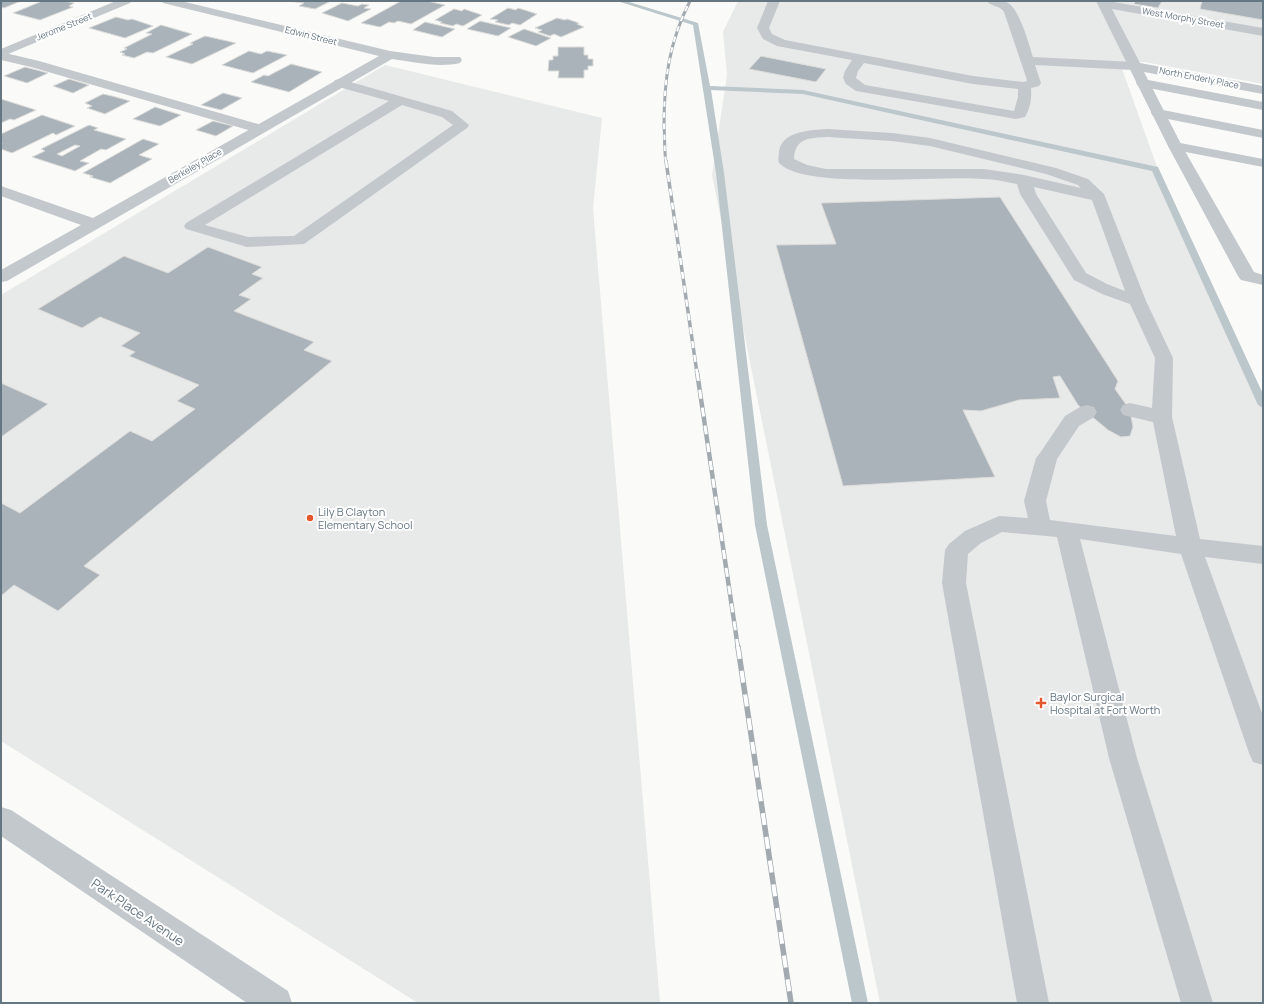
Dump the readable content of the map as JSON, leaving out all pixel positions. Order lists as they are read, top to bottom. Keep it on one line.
{"streets":{"street":["West Morphy Street","Jerome Street","Edwin Street","North Enderly Place","Berkeley Place","Park Place Avenue"]},"crossings":[["Edwin Street","Berkeley Place"]],"places":{"other":["Lily B Clayton Elementary School"],"health":["Baylor Surgical Hospital at Fort Worth"]}}
